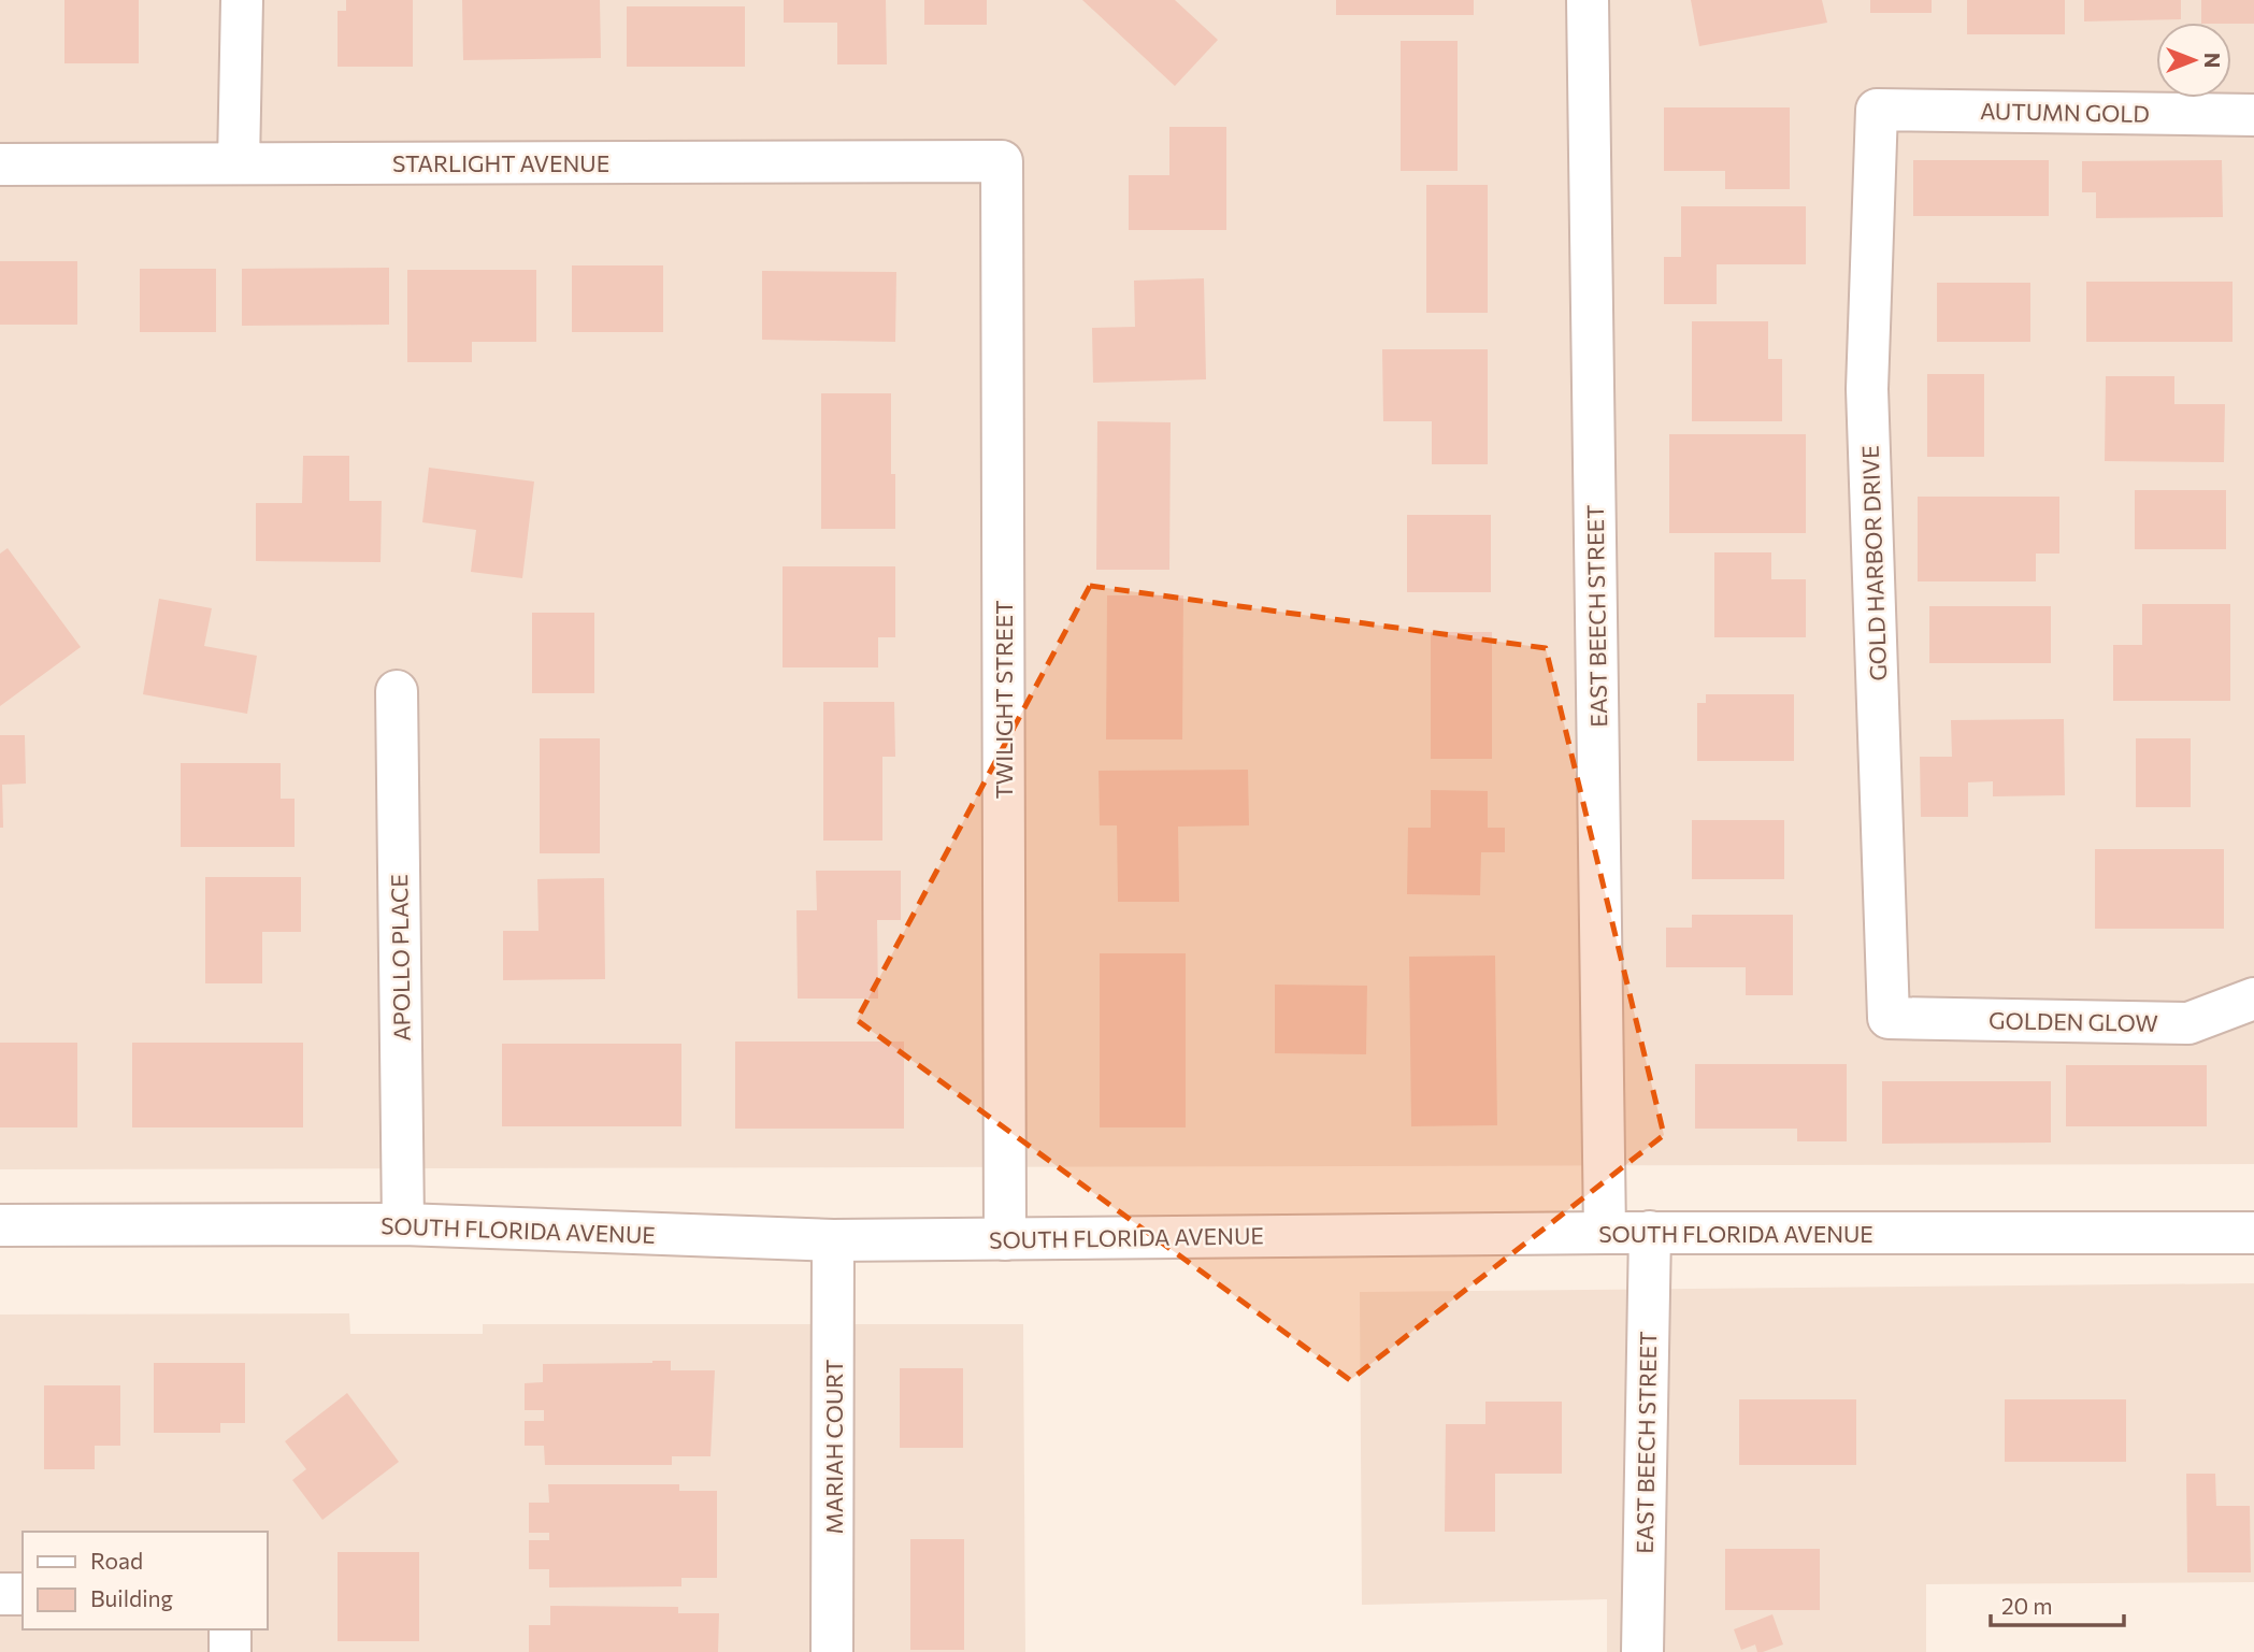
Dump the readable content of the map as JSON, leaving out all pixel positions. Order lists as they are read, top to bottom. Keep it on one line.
{"streets":{"street":["AUTUMN GOLD","STARLIGHT AVENUE","GOLD HARBOR DRIVE","EAST BEECH STREET","TWILIGHT STREET","APOLLO PLACE","GOLDEN GLOW","SOUTH FLORIDA AVENUE","MARIAH COURT"]},"crossings":[["AUTUMN GOLD","GOLD HARBOR DRIVE"],["STARLIGHT AVENUE","TWILIGHT STREET"],["GOLD HARBOR DRIVE","GOLDEN GLOW"],["EAST BEECH STREET","SOUTH FLORIDA AVENUE"],["TWILIGHT STREET","SOUTH FLORIDA AVENUE"],["APOLLO PLACE","SOUTH FLORIDA AVENUE"],["SOUTH FLORIDA AVENUE","MARIAH COURT"]],"legend":["Road","Building"],"scale_bar":"20 m","north":"right"}
